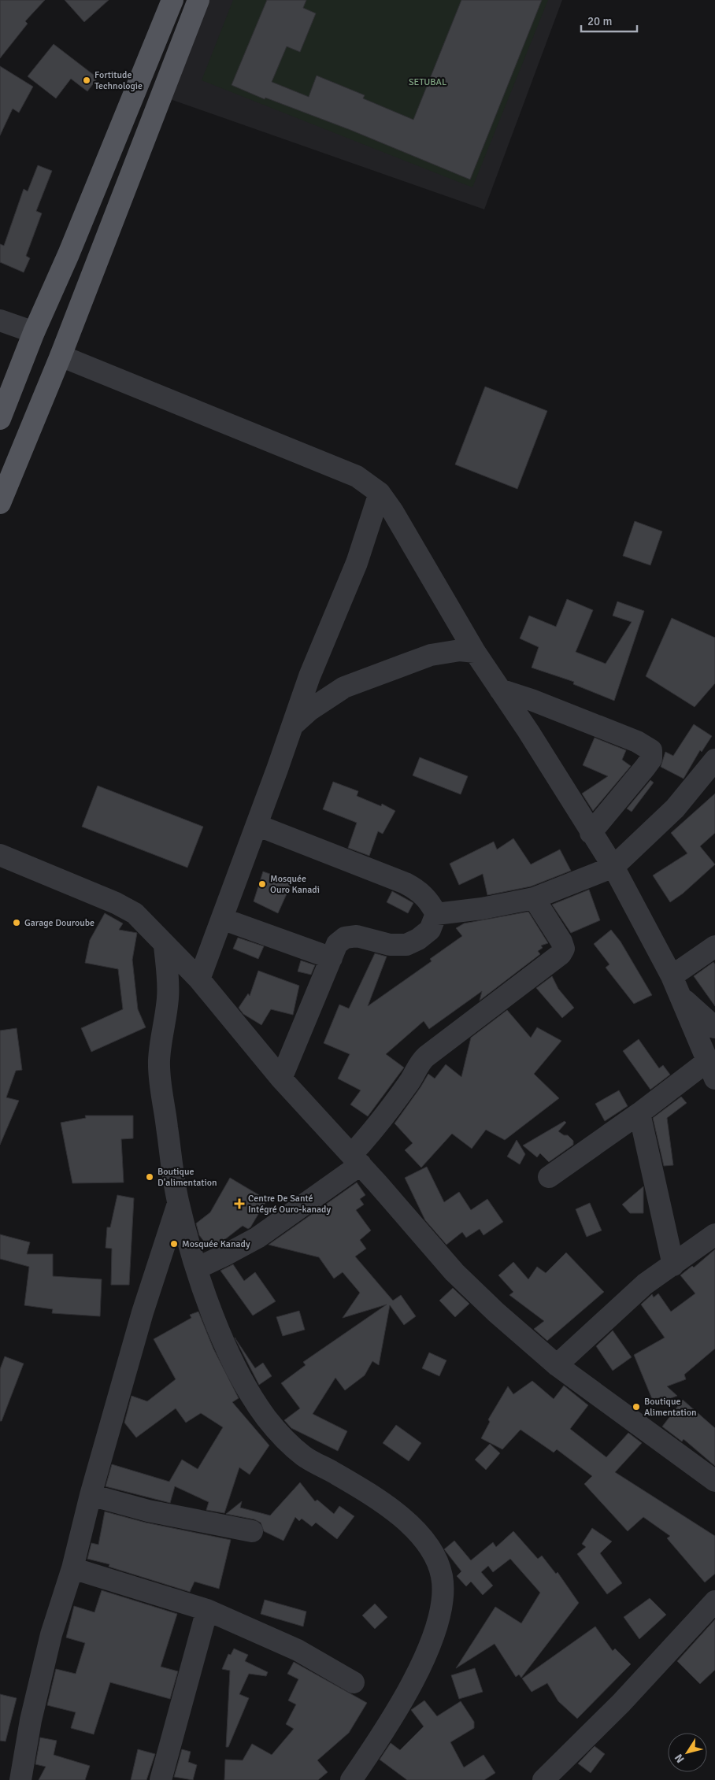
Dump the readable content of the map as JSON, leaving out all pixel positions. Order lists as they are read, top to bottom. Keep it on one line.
{"parks":["SETUBAL"],"places":{"other":["Fortitude Technologie","Mosquée Ouro Kanadi","Garage Douroube","Boutique D'alimentation","Mosquée Kanady","Boutique Alimentation"],"health":["Centre De Santé Intégré Ouro-kanady"]},"scale_bar":"20 m","north":"bottom left"}
